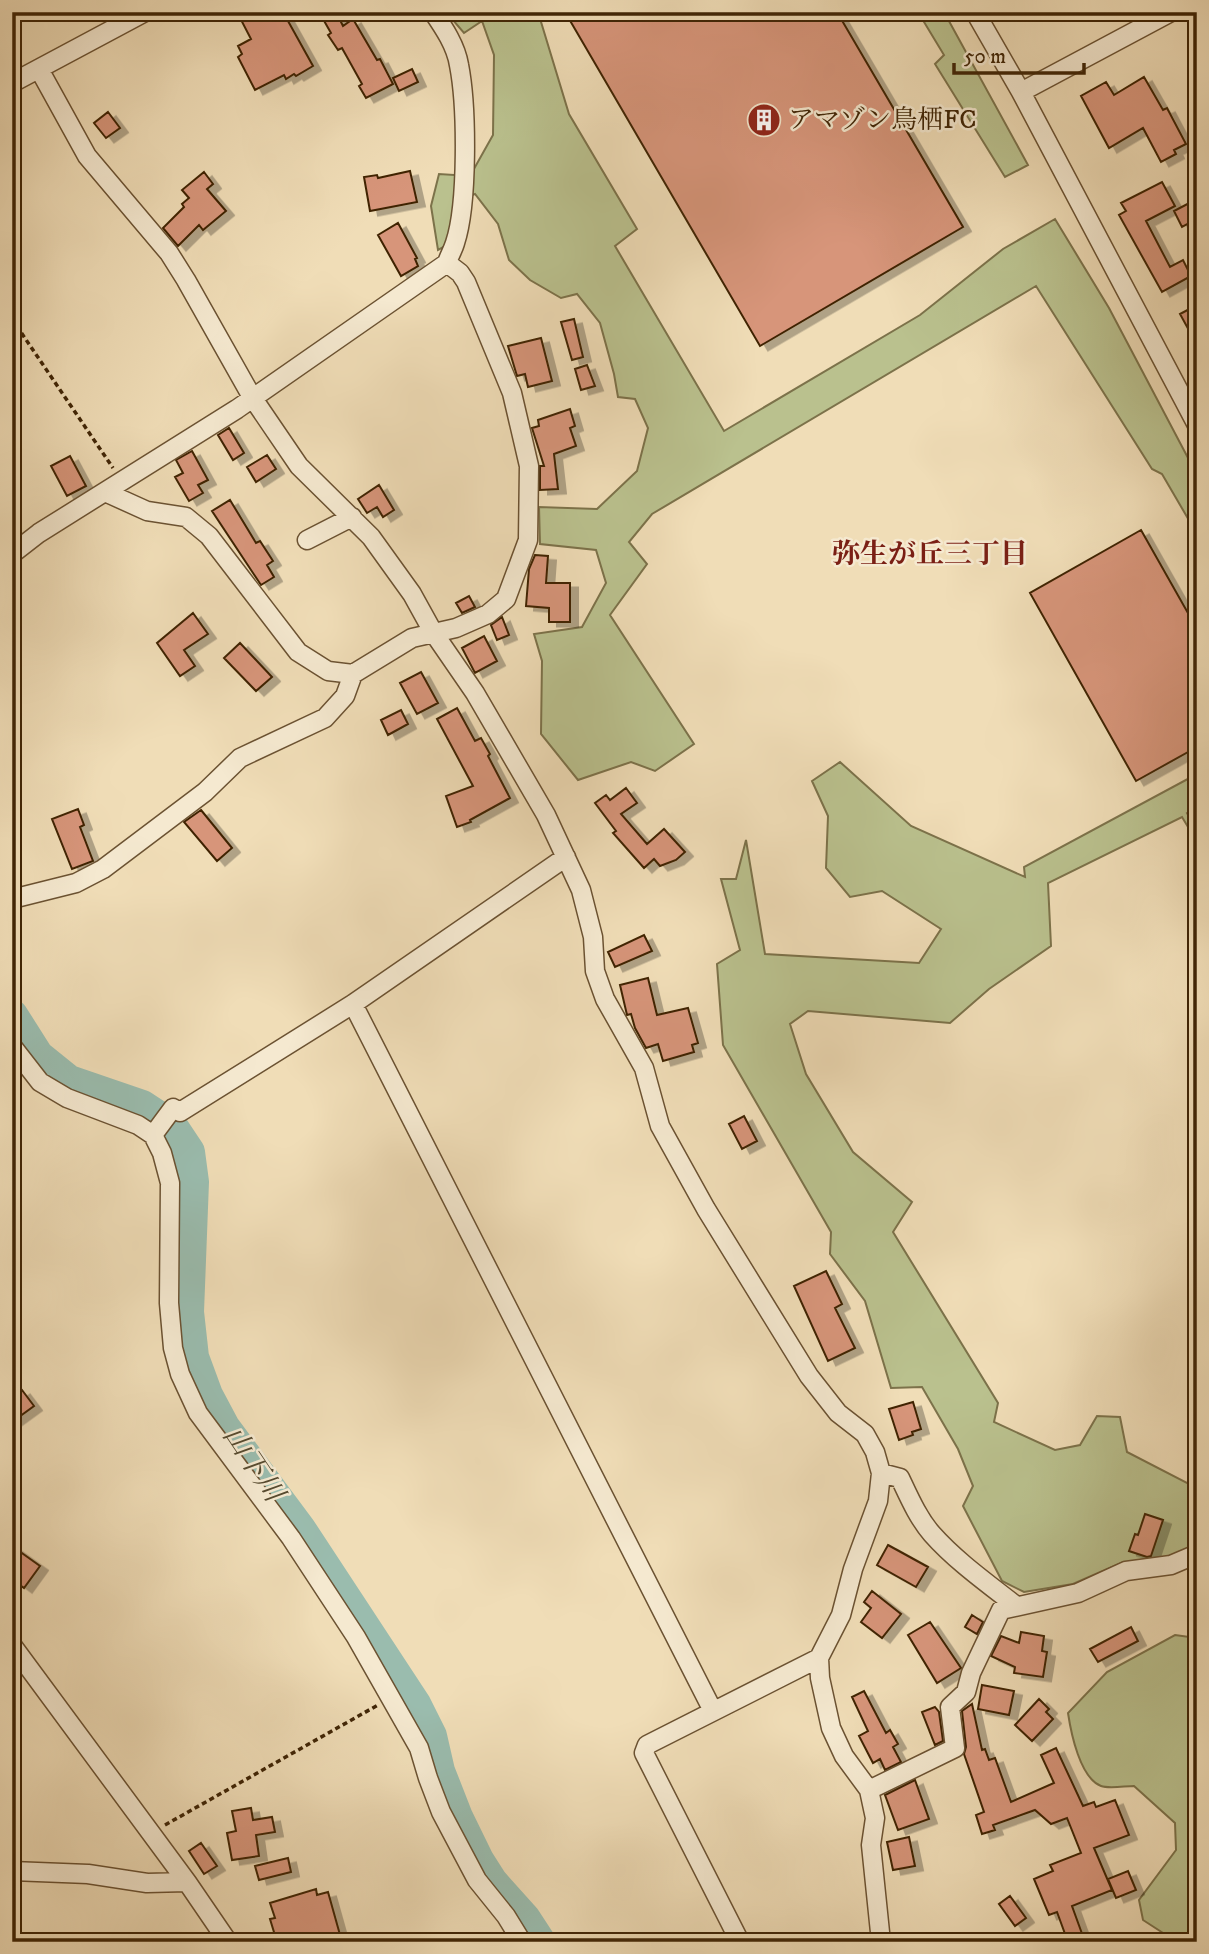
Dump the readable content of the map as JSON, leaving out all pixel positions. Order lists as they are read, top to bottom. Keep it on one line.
{"districts":["弥生が丘三丁目"],"water":["山下川"],"places":{"building":["アマゾン鳥栖FC"]},"scale_bar":"50 m"}
